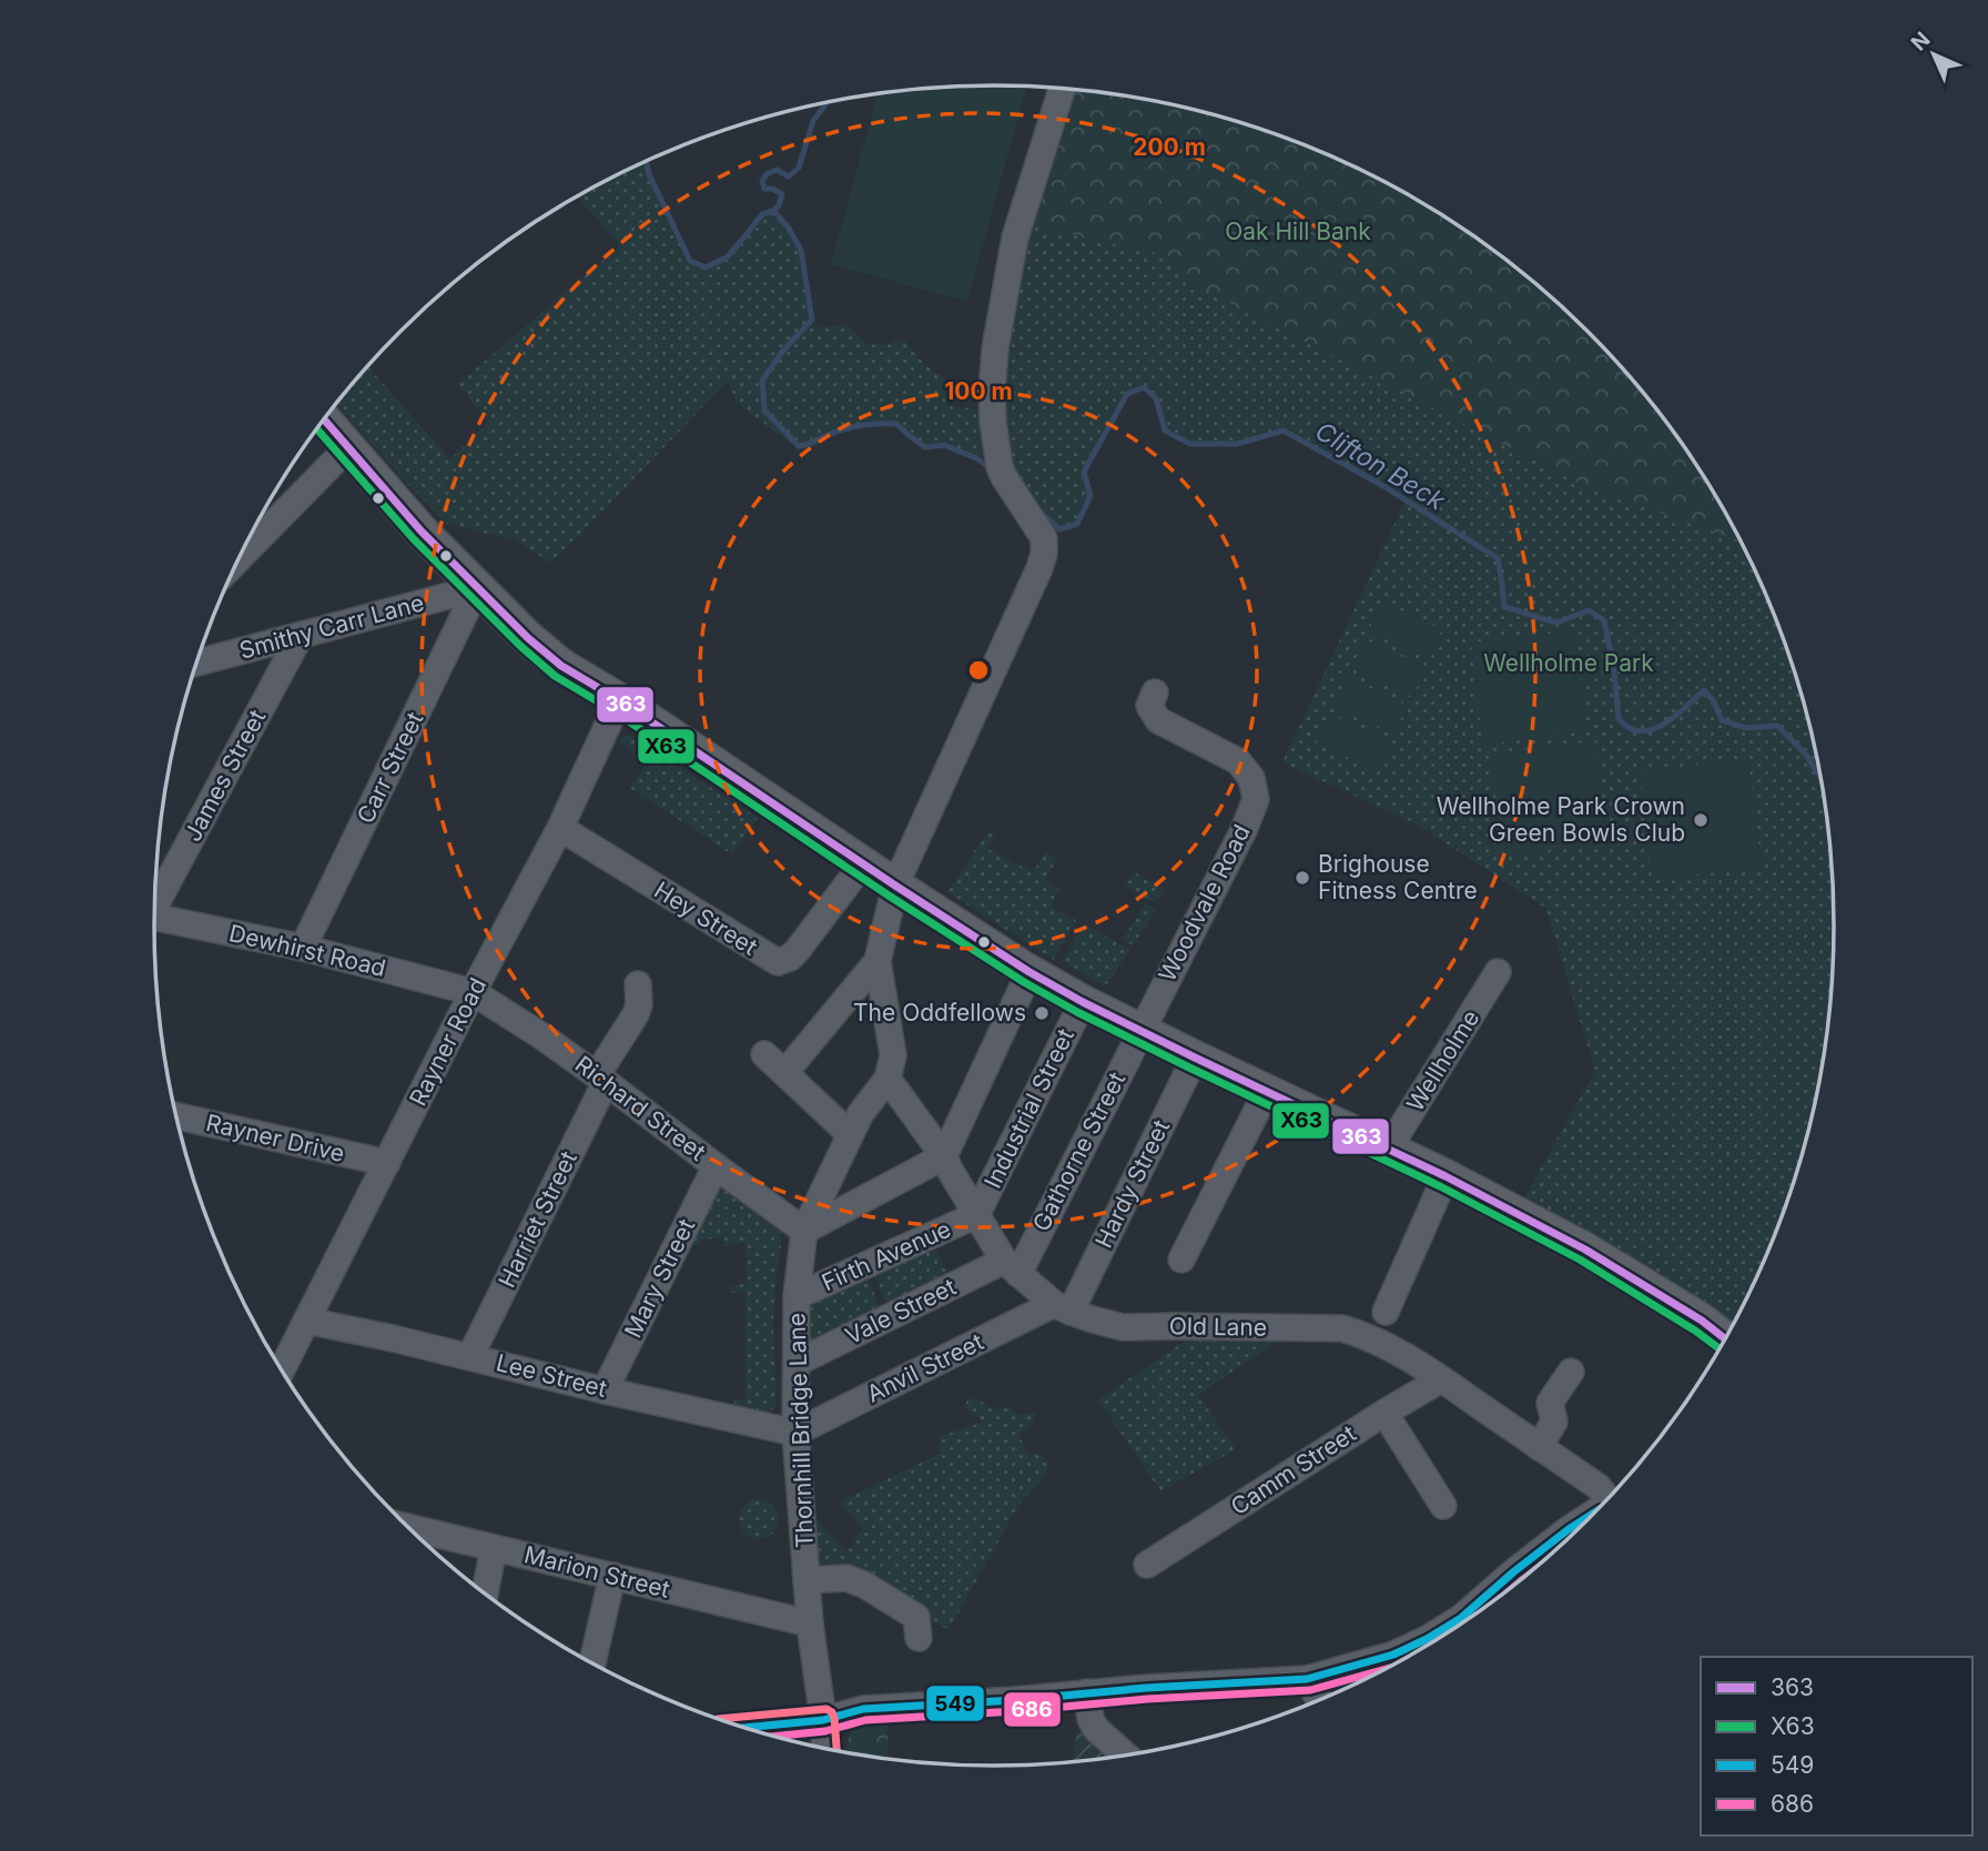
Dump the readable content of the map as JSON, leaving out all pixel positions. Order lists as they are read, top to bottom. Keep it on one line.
{"streets":{"street":["Smithy Carr Lane","Carr Street","James Street","Woodvale Road","Hey Street","Dewhirst Road","Rayner Road","Wellholme","Richard Street","Industrial Street","Rayner Drive","Gathorne Street","Hardy Street","Harriet Street","Firth Avenue","Mary Street","Vale Street","Old Lane","Anvil Street","Lee Street","Thornhill Bridge Lane","Camm Street","Marion Street"]},"crossings":[["Smithy Carr Lane","Carr Street"],["Smithy Carr Lane","James Street"],["Carr Street","Dewhirst Road"],["Woodvale Road","Gathorne Street"],["Hey Street","Rayner Road"],["Dewhirst Road","Rayner Road"],["Dewhirst Road","Richard Street"],["Rayner Road","Richard Street"],["Rayner Road","Rayner Drive"],["Rayner Road","Lee Street"],["Richard Street","Harriet Street"],["Richard Street","Mary Street"],["Richard Street","Thornhill Bridge Lane"],["Industrial Street","Firth Avenue"],["Industrial Street","Old Lane"],["Gathorne Street","Vale Street"],["Gathorne Street","Old Lane"],["Hardy Street","Old Lane"],["Hardy Street","Anvil Street"],["Harriet Street","Lee Street"],["Firth Avenue","Old Lane"],["Firth Avenue","Thornhill Bridge Lane"],["Mary Street","Lee Street"],["Vale Street","Old Lane"],["Vale Street","Thornhill Bridge Lane"],["Old Lane","Anvil Street"],["Old Lane","Thornhill Bridge Lane"],["Old Lane","Camm Street"],["Anvil Street","Lee Street"],["Anvil Street","Thornhill Bridge Lane"],["Lee Street","Thornhill Bridge Lane"],["Thornhill Bridge Lane","Marion Street"]],"water":["Clifton Beck"],"parks":["Oak Hill Bank","Wellholme Park"],"places":["Wellholme Park Crown Green Bowls Club","Brighouse Fitness Centre","The Oddfellows"],"lines":["transit line 363","transit line X63","transit line 549","transit line 686"],"legend":["363","X63","549","686"],"north":"top left","rings":["200 m","100 m"]}
